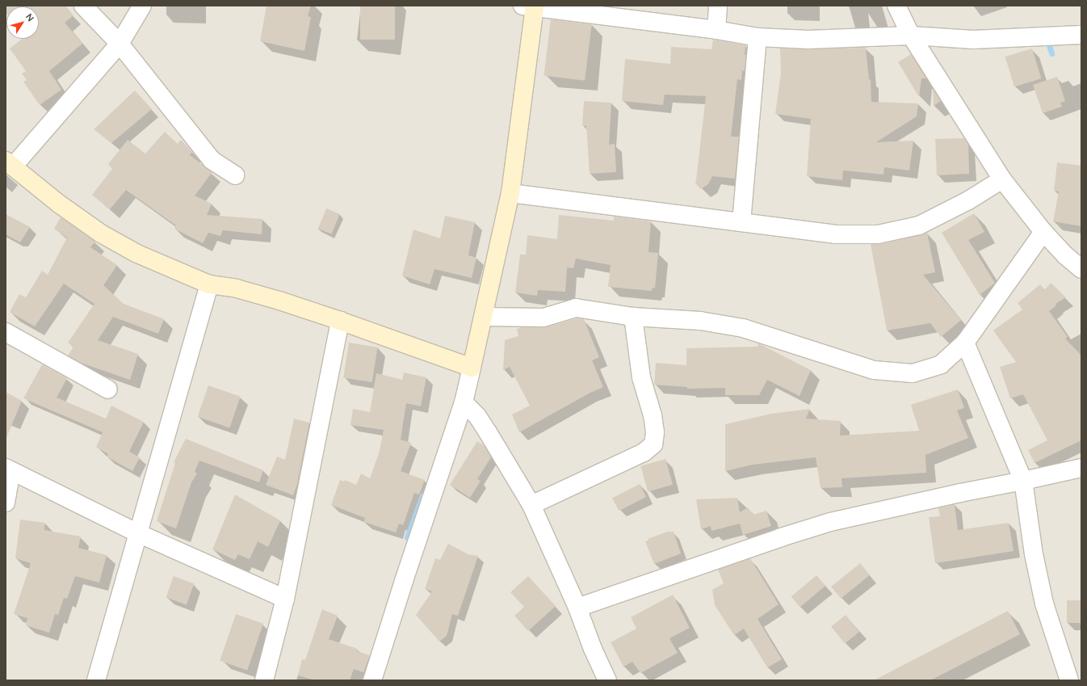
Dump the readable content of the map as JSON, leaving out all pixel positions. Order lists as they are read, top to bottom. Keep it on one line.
{"north":"top right"}
